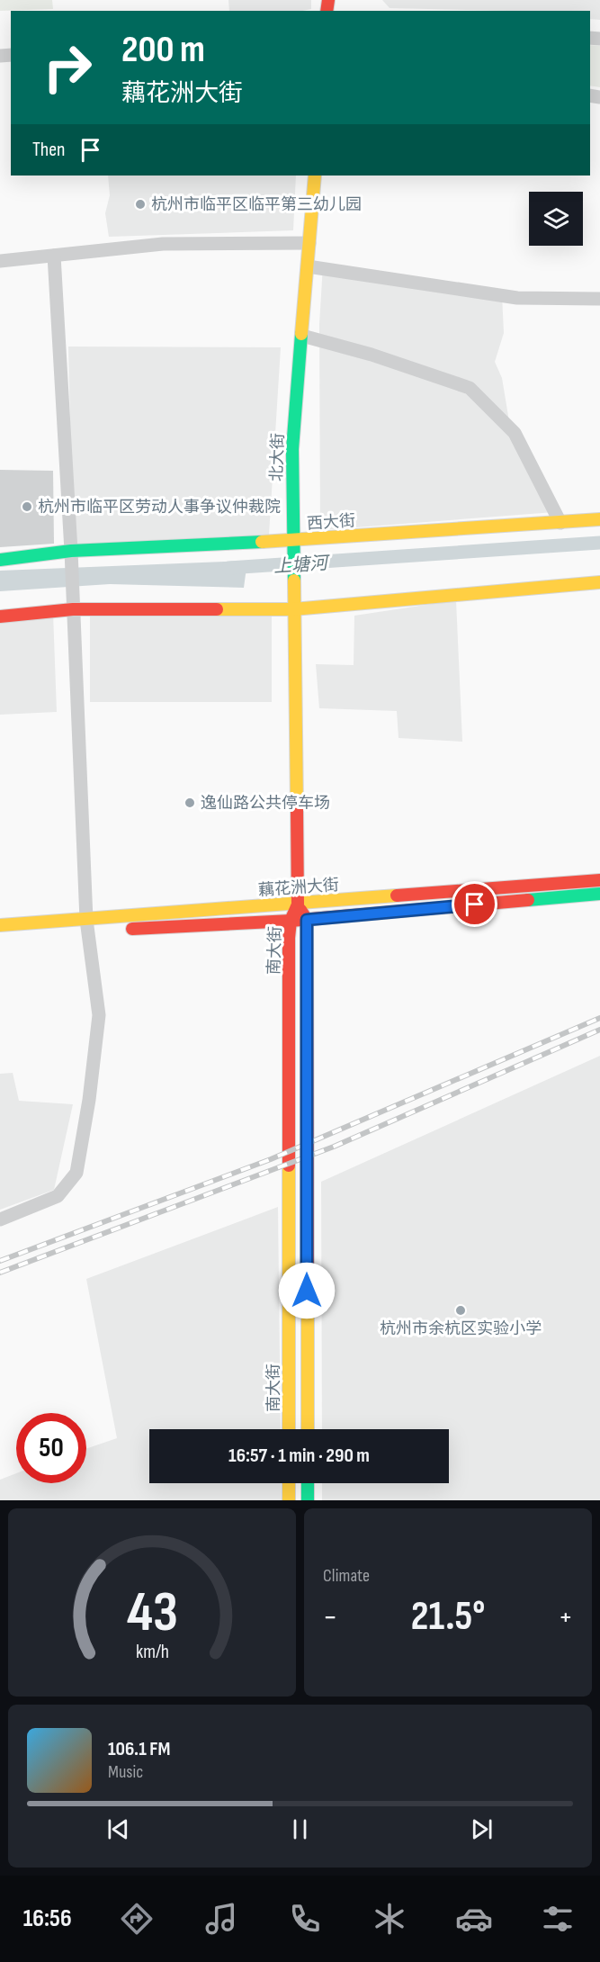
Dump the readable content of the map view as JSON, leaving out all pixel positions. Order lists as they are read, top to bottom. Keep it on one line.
{"streets":{"main road":["北大街","西大街","藕花洲大街","南大街"]},"crossings":[["北大街","西大街"],["北大街","藕花洲大街"],["北大街","南大街"],["藕花洲大街","南大街"]],"water":["上塘河"],"places":["杭州市临平区临平第三幼儿园","杭州市临平区劳动人事争议仲裁院","逸仙路公共停车场","杭州市余杭区实验小学"],"page":{"turn":["200 m","藕花洲大街"],"then":"Then","limit":"50","trip":"16:57 · 1 min · 290 m","tile":"Climate","heat":["−","21.5°","+"],"song":["106.1 FM","Music"],"tabs":"16:56","gauge":["43","km/h"]}}
